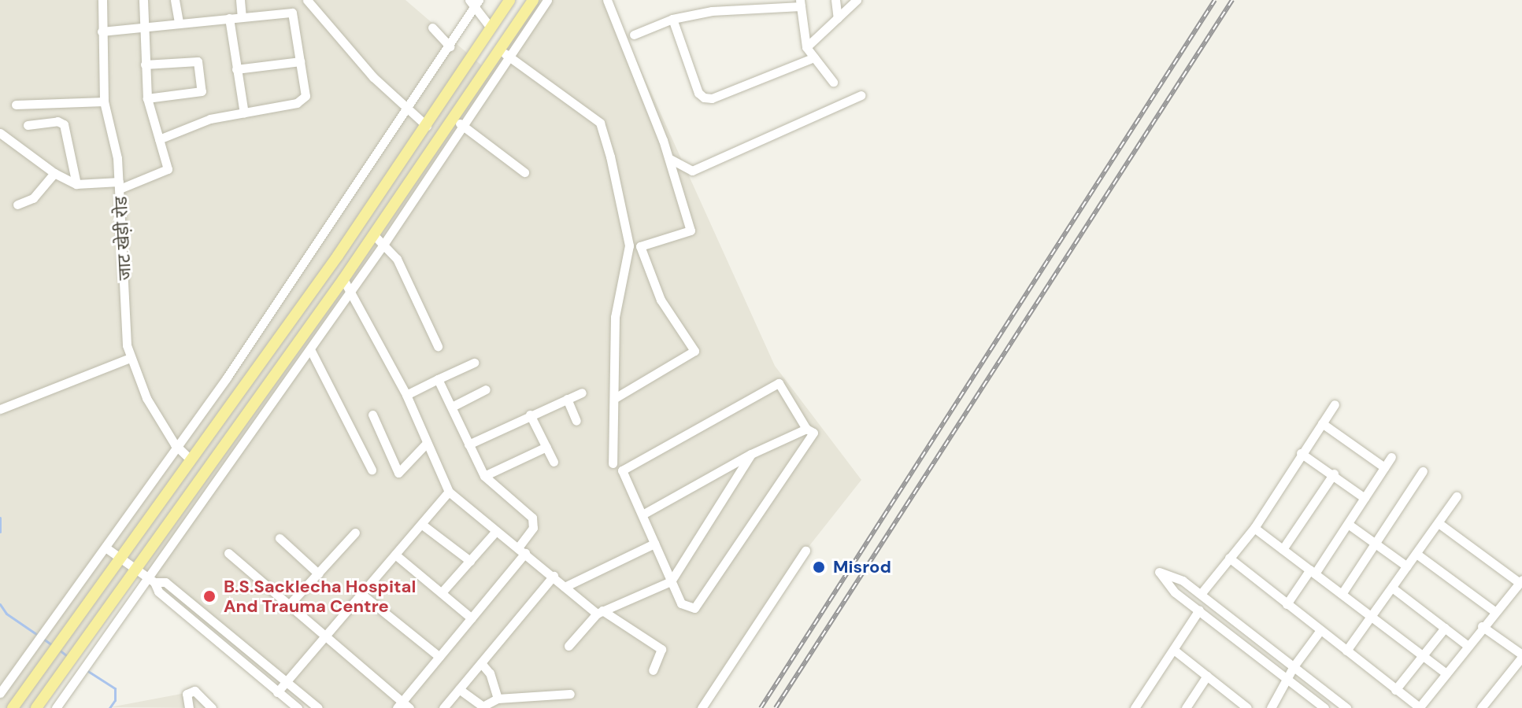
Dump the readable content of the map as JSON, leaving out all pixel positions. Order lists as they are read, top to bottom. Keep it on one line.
{"streets":{"street":["जाट खेड़ी रोड"]},"places":["Misrod","B.S.Sacklecha Hospital And Trauma Centre"]}
